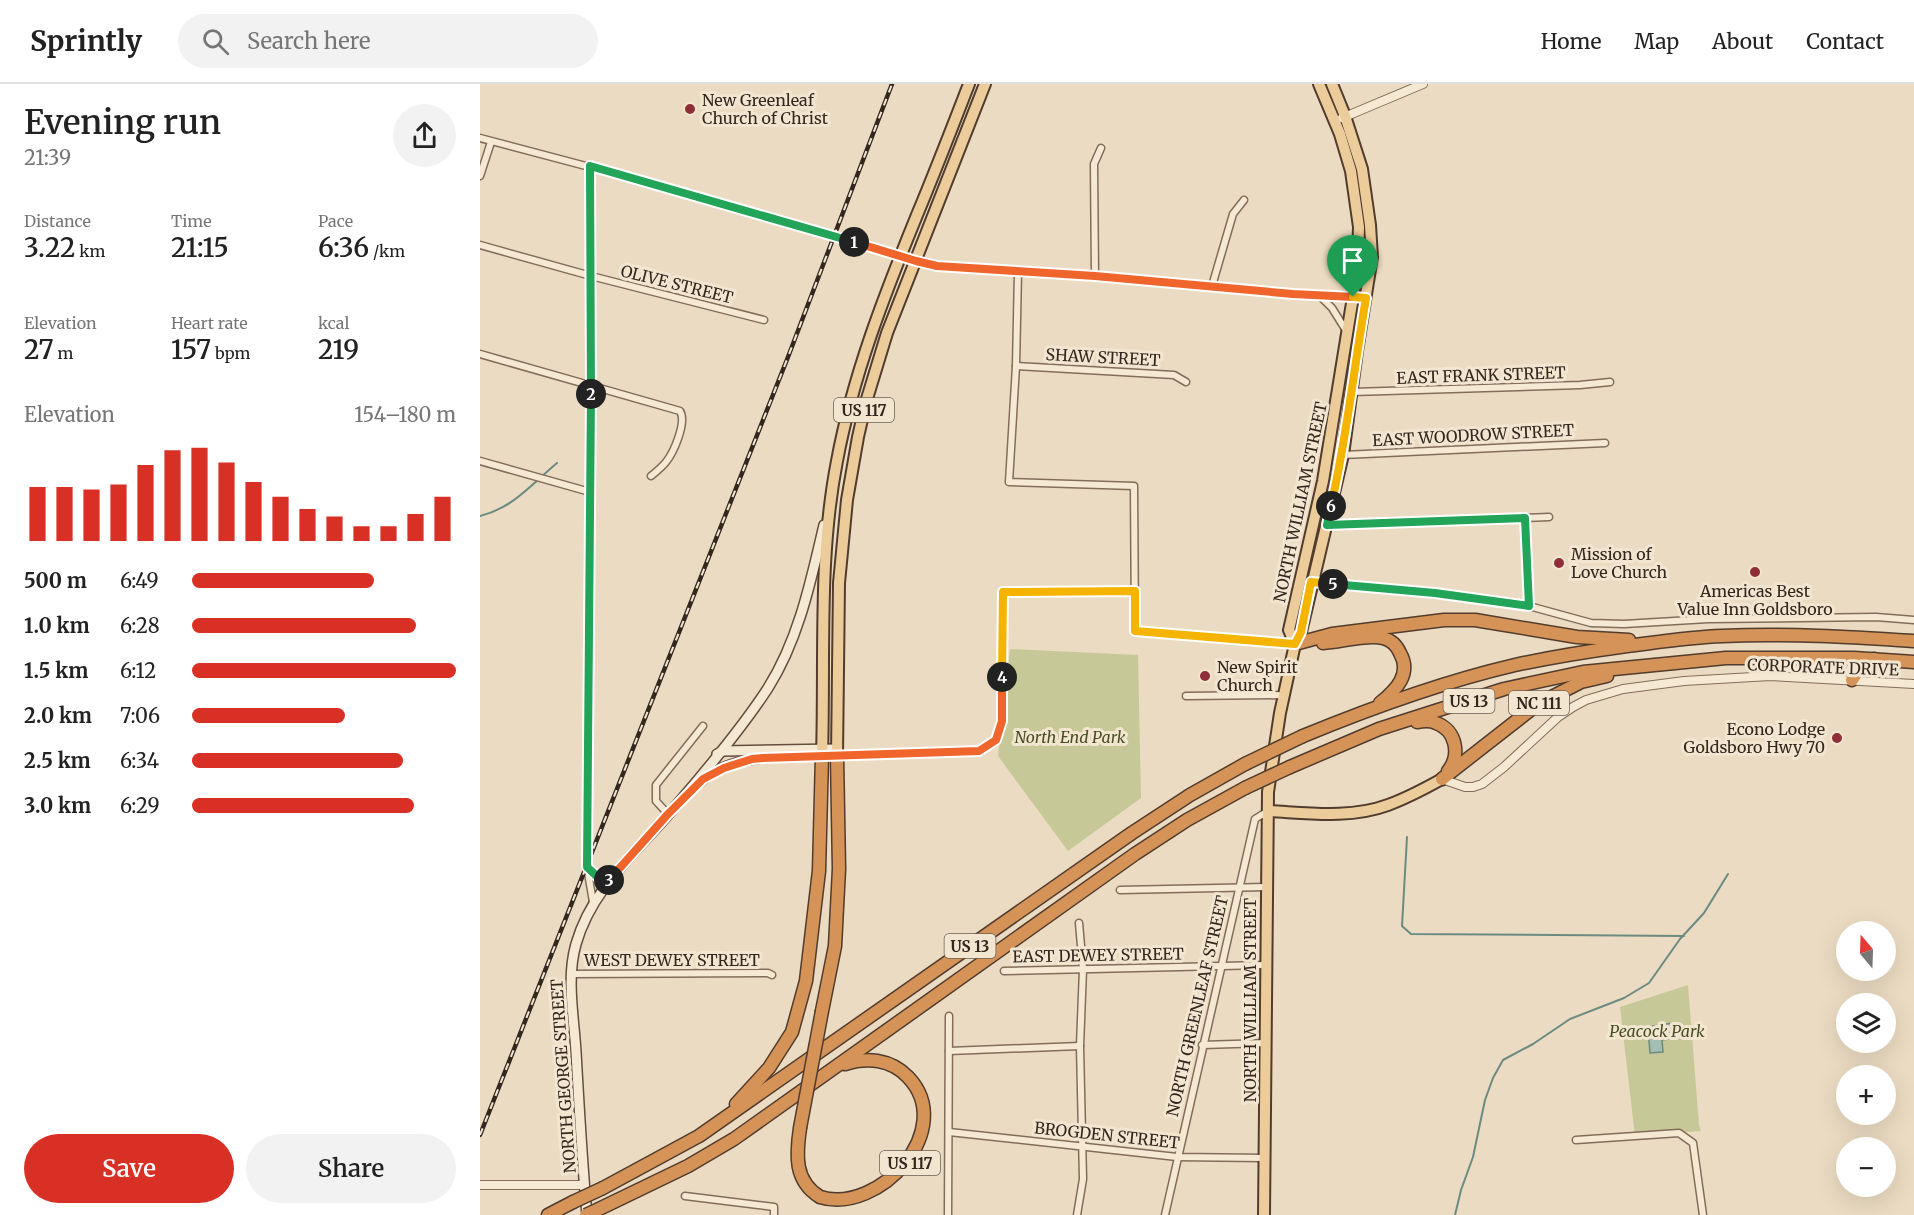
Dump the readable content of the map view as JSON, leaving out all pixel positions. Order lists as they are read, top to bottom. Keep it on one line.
{"streets":{"highway":["US 117","US 13","NC 111"],"main road":["NORTH WILLIAM STREET","NORTH GEORGE STREET"],"street":["OLIVE STREET","SHAW STREET","EAST FRANK STREET","EAST WOODROW STREET","CORPORATE DRIVE","EAST DEWEY STREET","WEST DEWEY STREET","NORTH GREENLEAF STREET","BROGDEN STREET"]},"crossings":[["EAST FRANK STREET","NORTH WILLIAM STREET"],["US 117","US 13"],["EAST WOODROW STREET","NORTH WILLIAM STREET"],["NORTH WILLIAM STREET","NC 111"],["NORTH WILLIAM STREET","EAST DEWEY STREET"],["NORTH WILLIAM STREET","NORTH GREENLEAF STREET"],["NORTH WILLIAM STREET","BROGDEN STREET"],["CORPORATE DRIVE","NC 111"],["US 13","NC 111"],["US 13","NORTH GEORGE STREET"],["NC 111","NORTH GREENLEAF STREET"],["EAST DEWEY STREET","NORTH GREENLEAF STREET"],["WEST DEWEY STREET","NORTH GEORGE STREET"],["NORTH GREENLEAF STREET","BROGDEN STREET"]],"parks":["North End Park","Peacock Park"],"places":["New Greenleaf Church of Christ","Mission of Love Church","Americas Best Value Inn Goldsboro","New Spirit Church","Econo Lodge Goldsboro Hwy 70"],"north":"top","page":{"header":"Sprintly","search":"Search here","nav":["Home","Map","About","Contact"],"heading":["Evening run","21:39"],"stats":[["Distance","3.22 km"],["Time","21:15"],["Pace","6:36 /km"],["Elevation","27 m"],["Heart rate","157 bpm"],["kcal","219"]],"pins":["1","2","6","5","4","3"],"chart":["Elevation","154–180 m"],"list":[{"name":"500 m","note":"6:49"},{"name":"1.0 km","note":"6:28"},{"name":"1.5 km","note":"6:12"},{"name":"2.0 km","note":"7:06"},{"name":"2.5 km","note":"6:34"},{"name":"3.0 km","note":"6:29"}],"map_buttons":["+","−"],"buttons":["Save","Share"]}}
